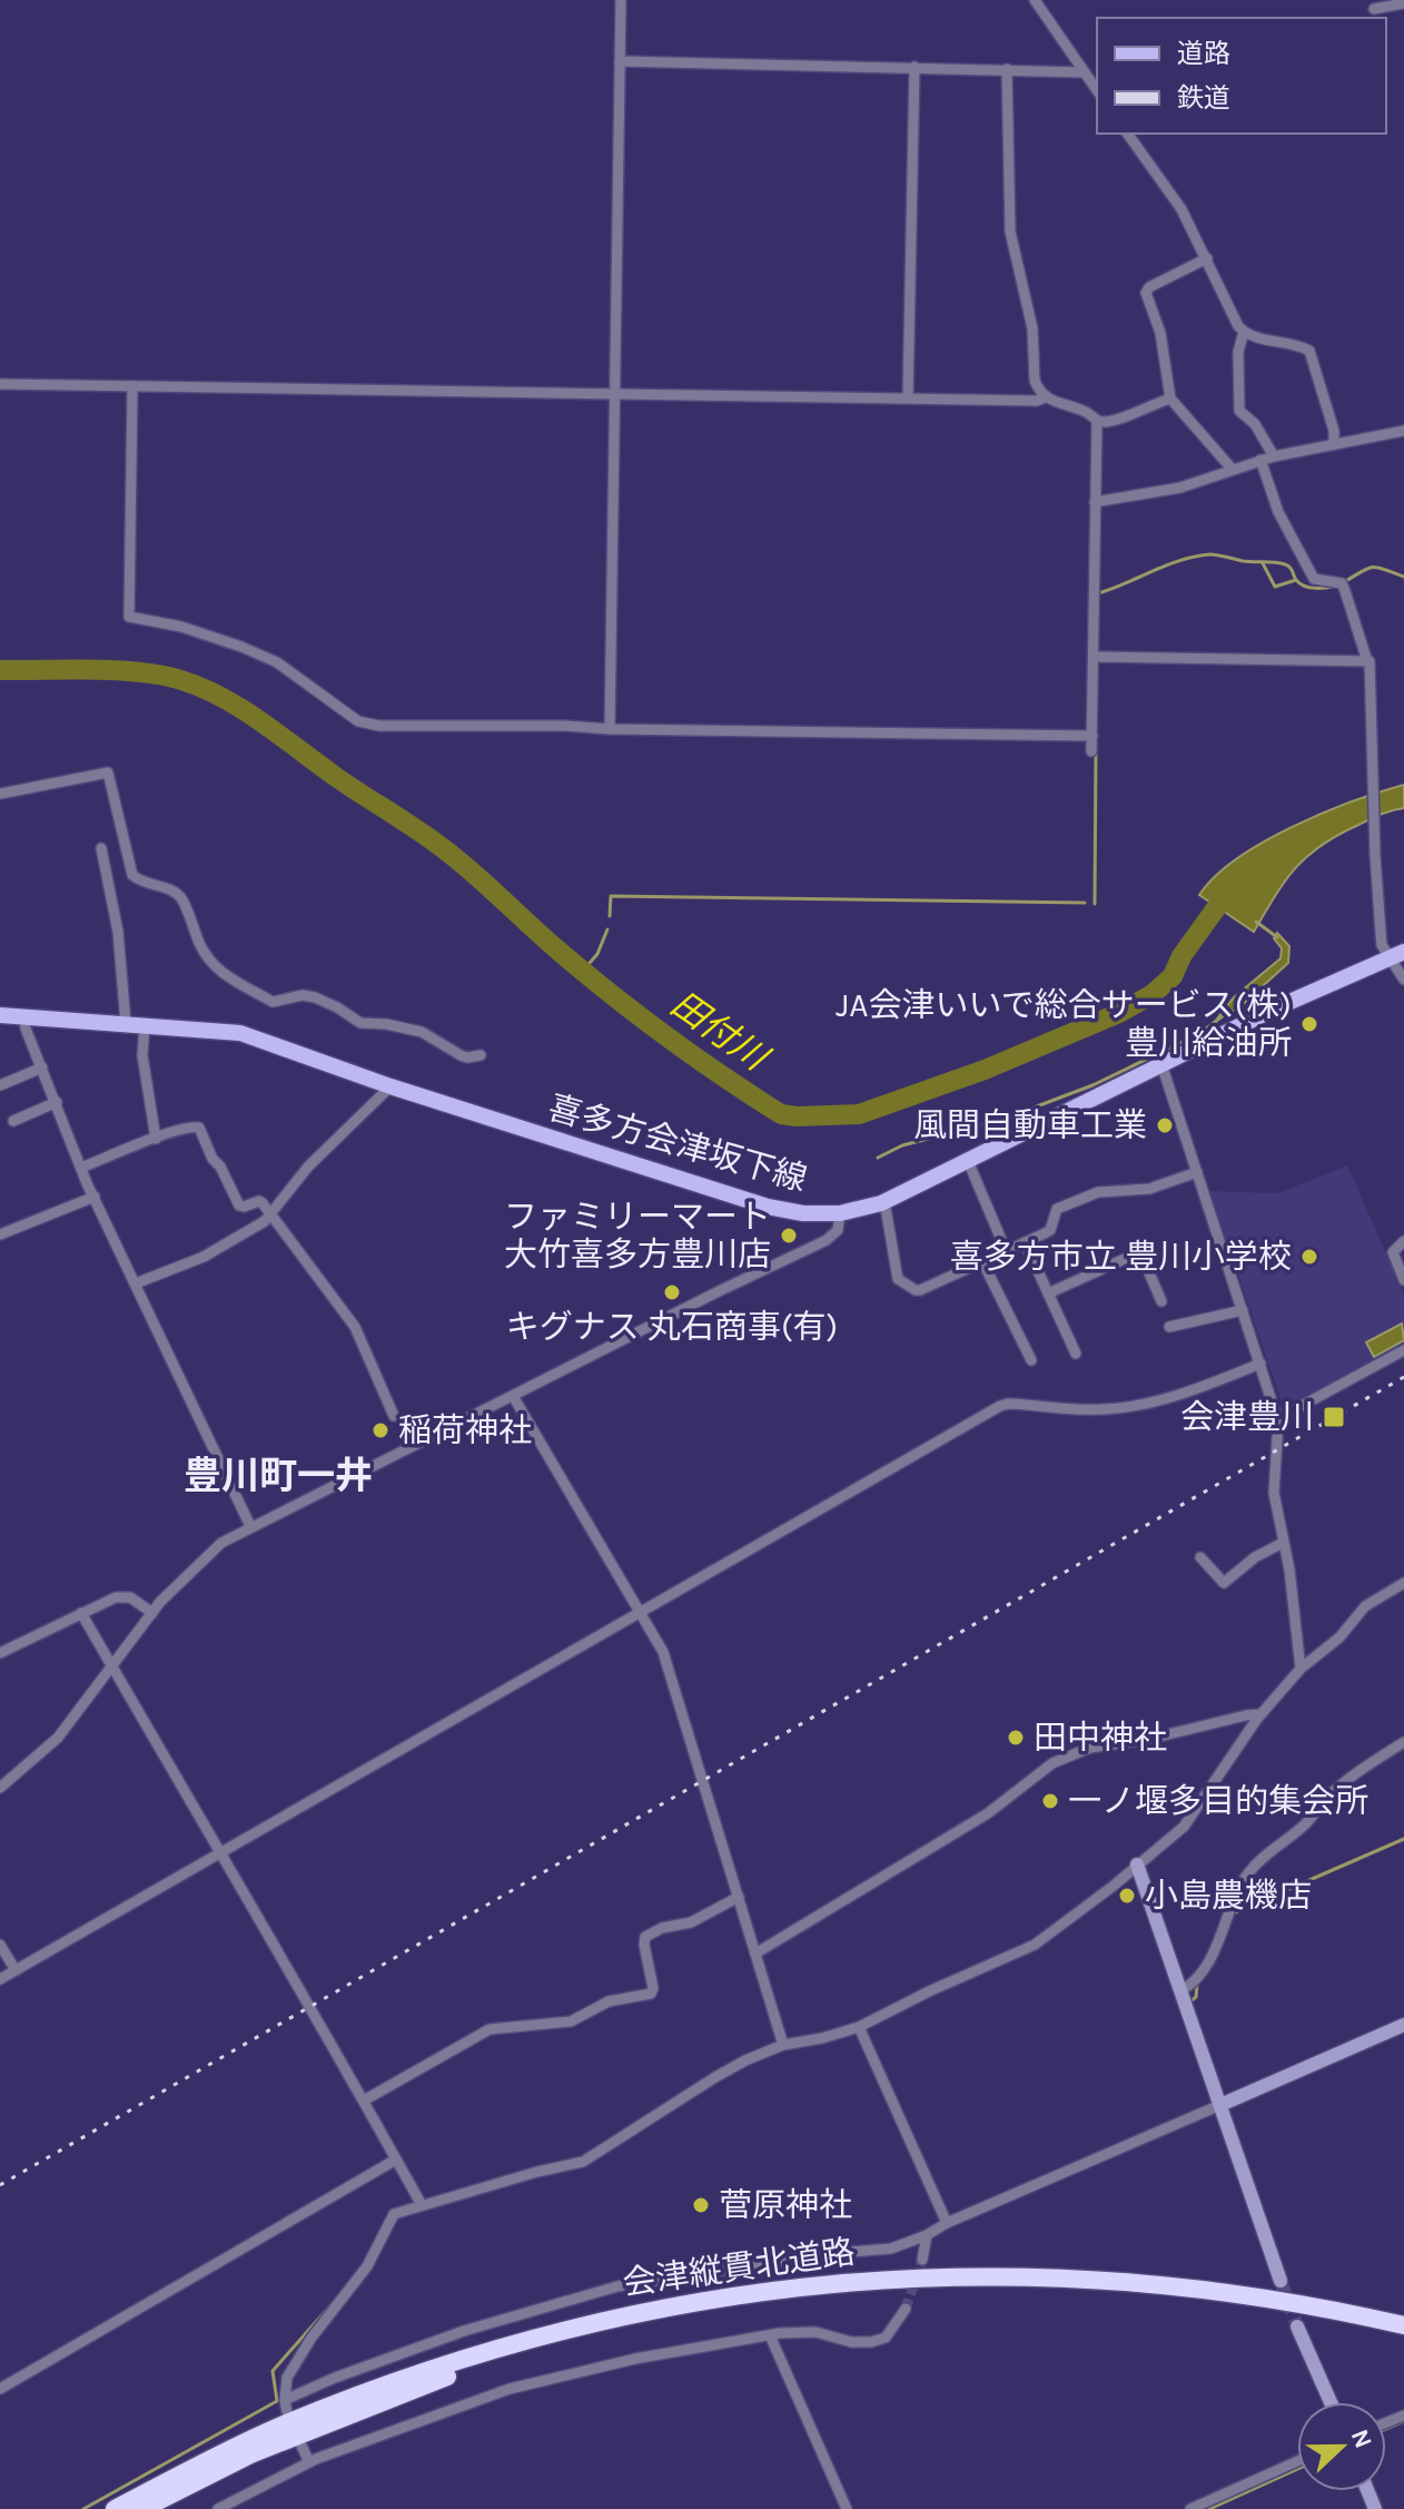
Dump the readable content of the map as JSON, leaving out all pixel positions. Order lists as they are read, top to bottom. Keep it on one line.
{"streets":{"highway":["会津縦貫北道路"],"main road":["喜多方会津坂下線"]},"districts":["豊川町一井"],"water":["田付川"],"places":{"other":["JA会津いいで総合サービス(株) 豊川給油所","風間自動車工業","ファミリーマート 大竹喜多方豊川店","喜多方市立 豊川小学校","キグナス 丸石商事(有)","稲荷神社","田中神社","一ノ堰多目的集会所","小島農機店","菅原神社"],"transit":["会津豊川"]},"legend":["道路","鉄道"],"north":"right"}
